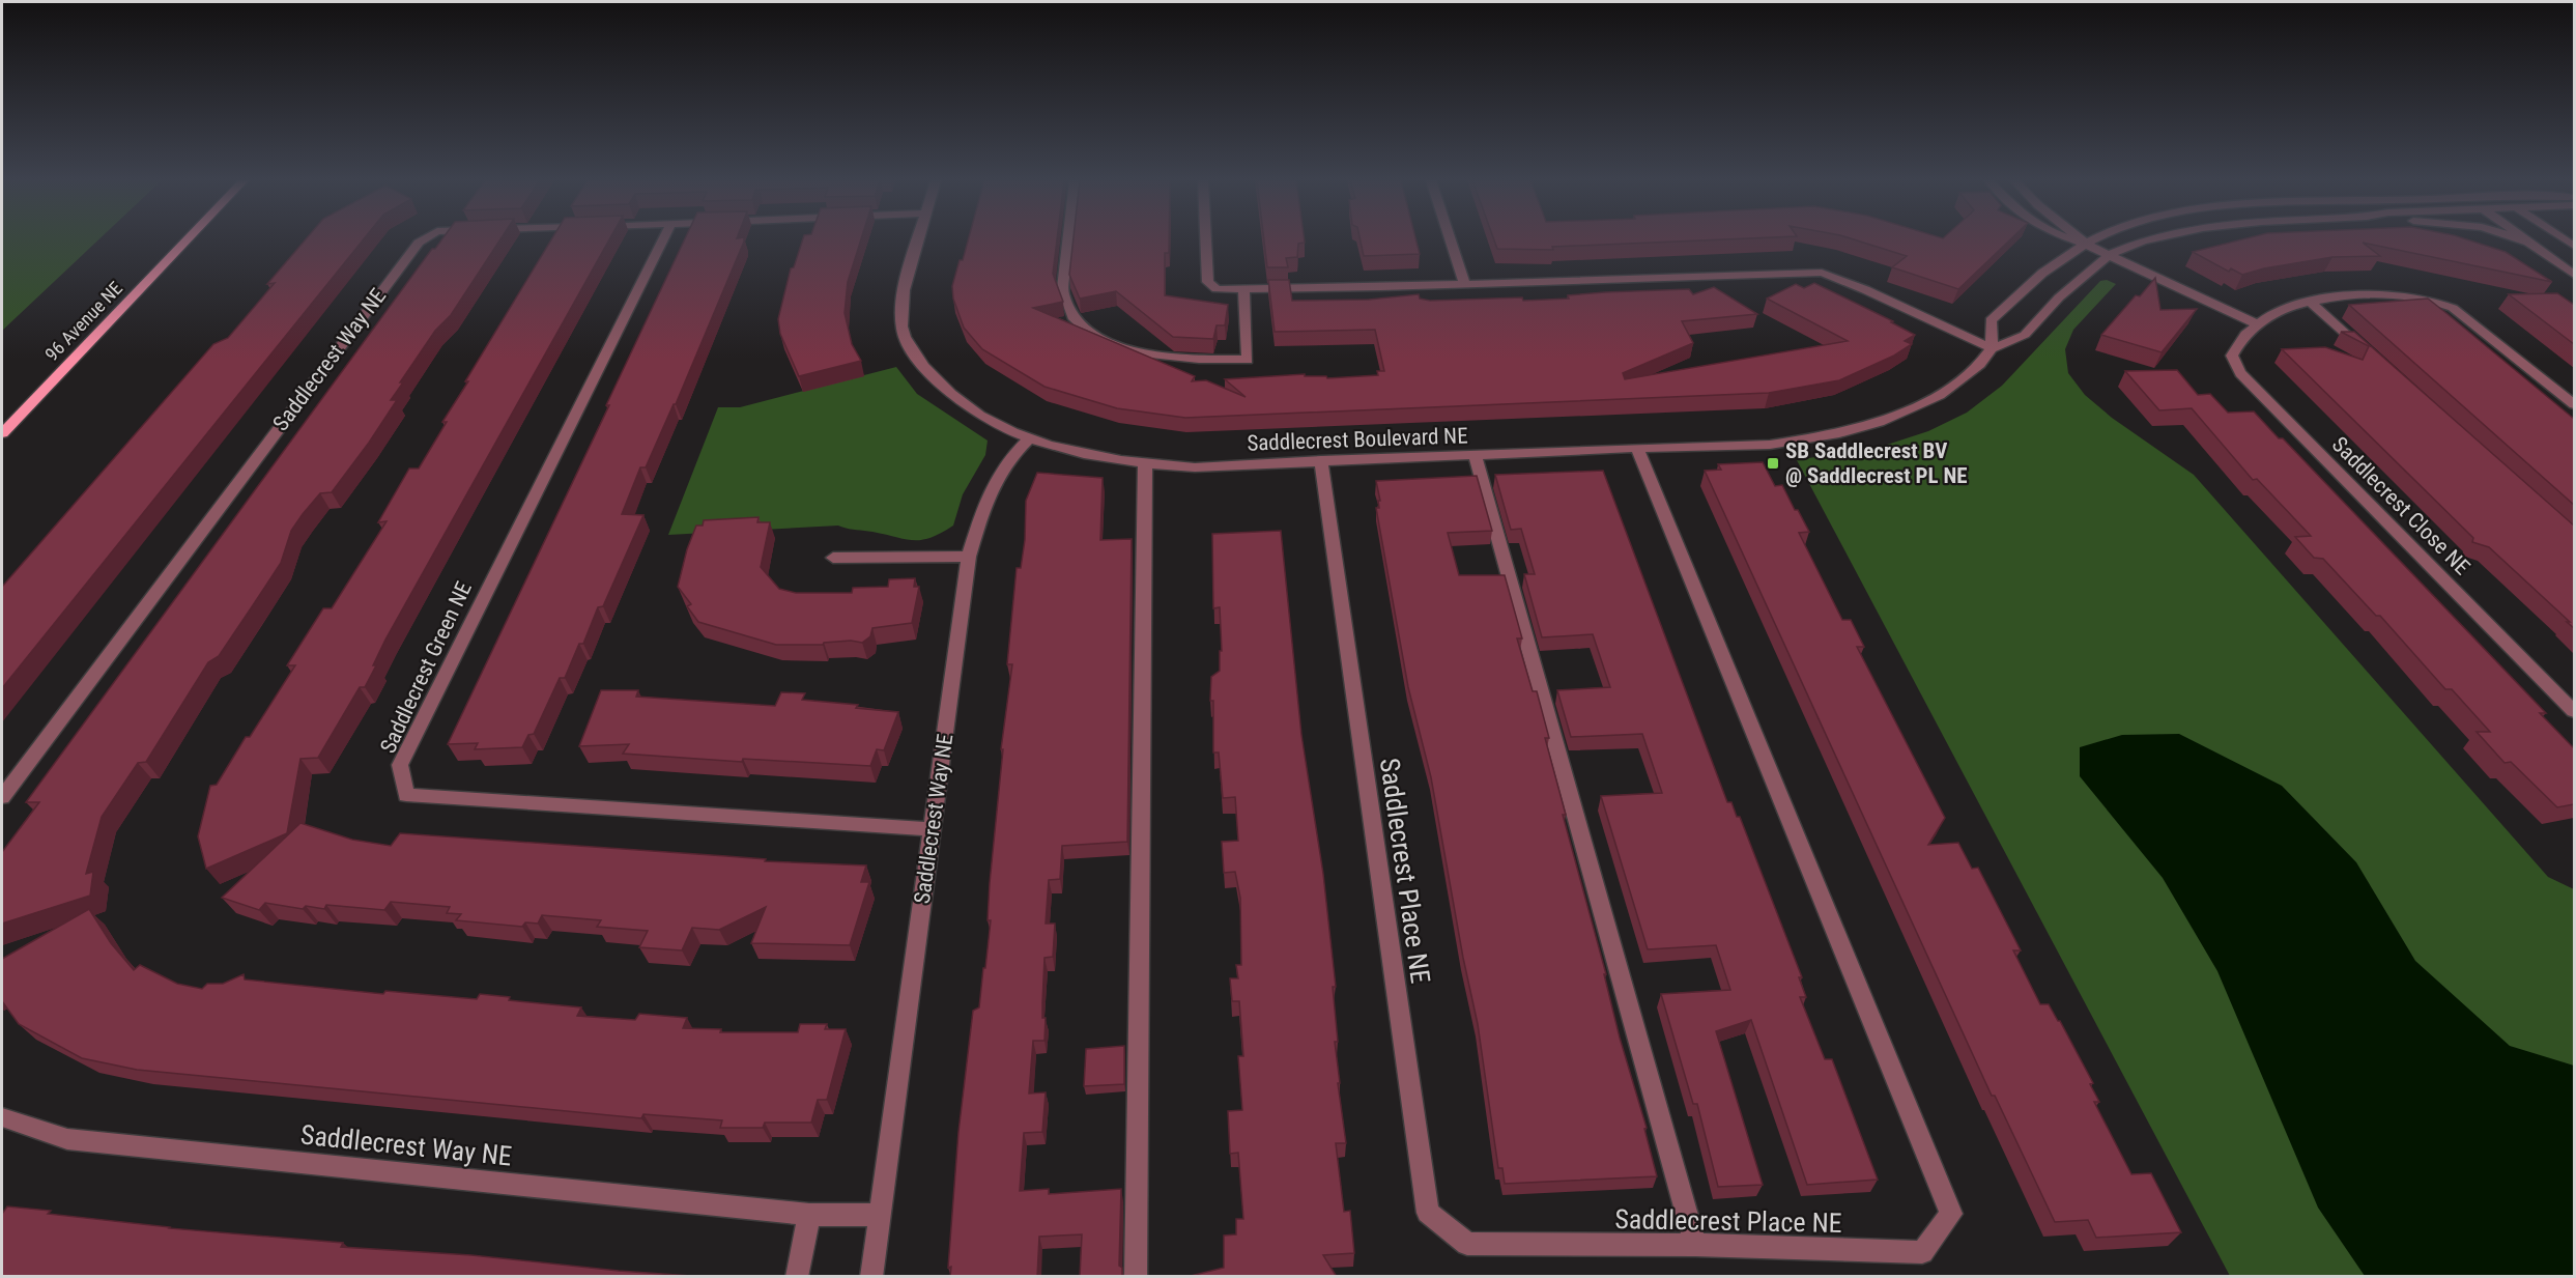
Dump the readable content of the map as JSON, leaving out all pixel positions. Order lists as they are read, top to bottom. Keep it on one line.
{"streets":{"main road":["96 Avenue NE"],"street":["Saddlecrest Way NE","Saddlecrest Boulevard NE","Saddlecrest Close NE","Saddlecrest Green NE","Saddlecrest Place NE"]},"crossings":[["Saddlecrest Way NE","Saddlecrest Boulevard NE"],["Saddlecrest Way NE","Saddlecrest Green NE"],["Saddlecrest Boulevard NE","Saddlecrest Place NE"]],"places":{"transit":["SB Saddlecrest BV @ Saddlecrest PL NE"]}}
